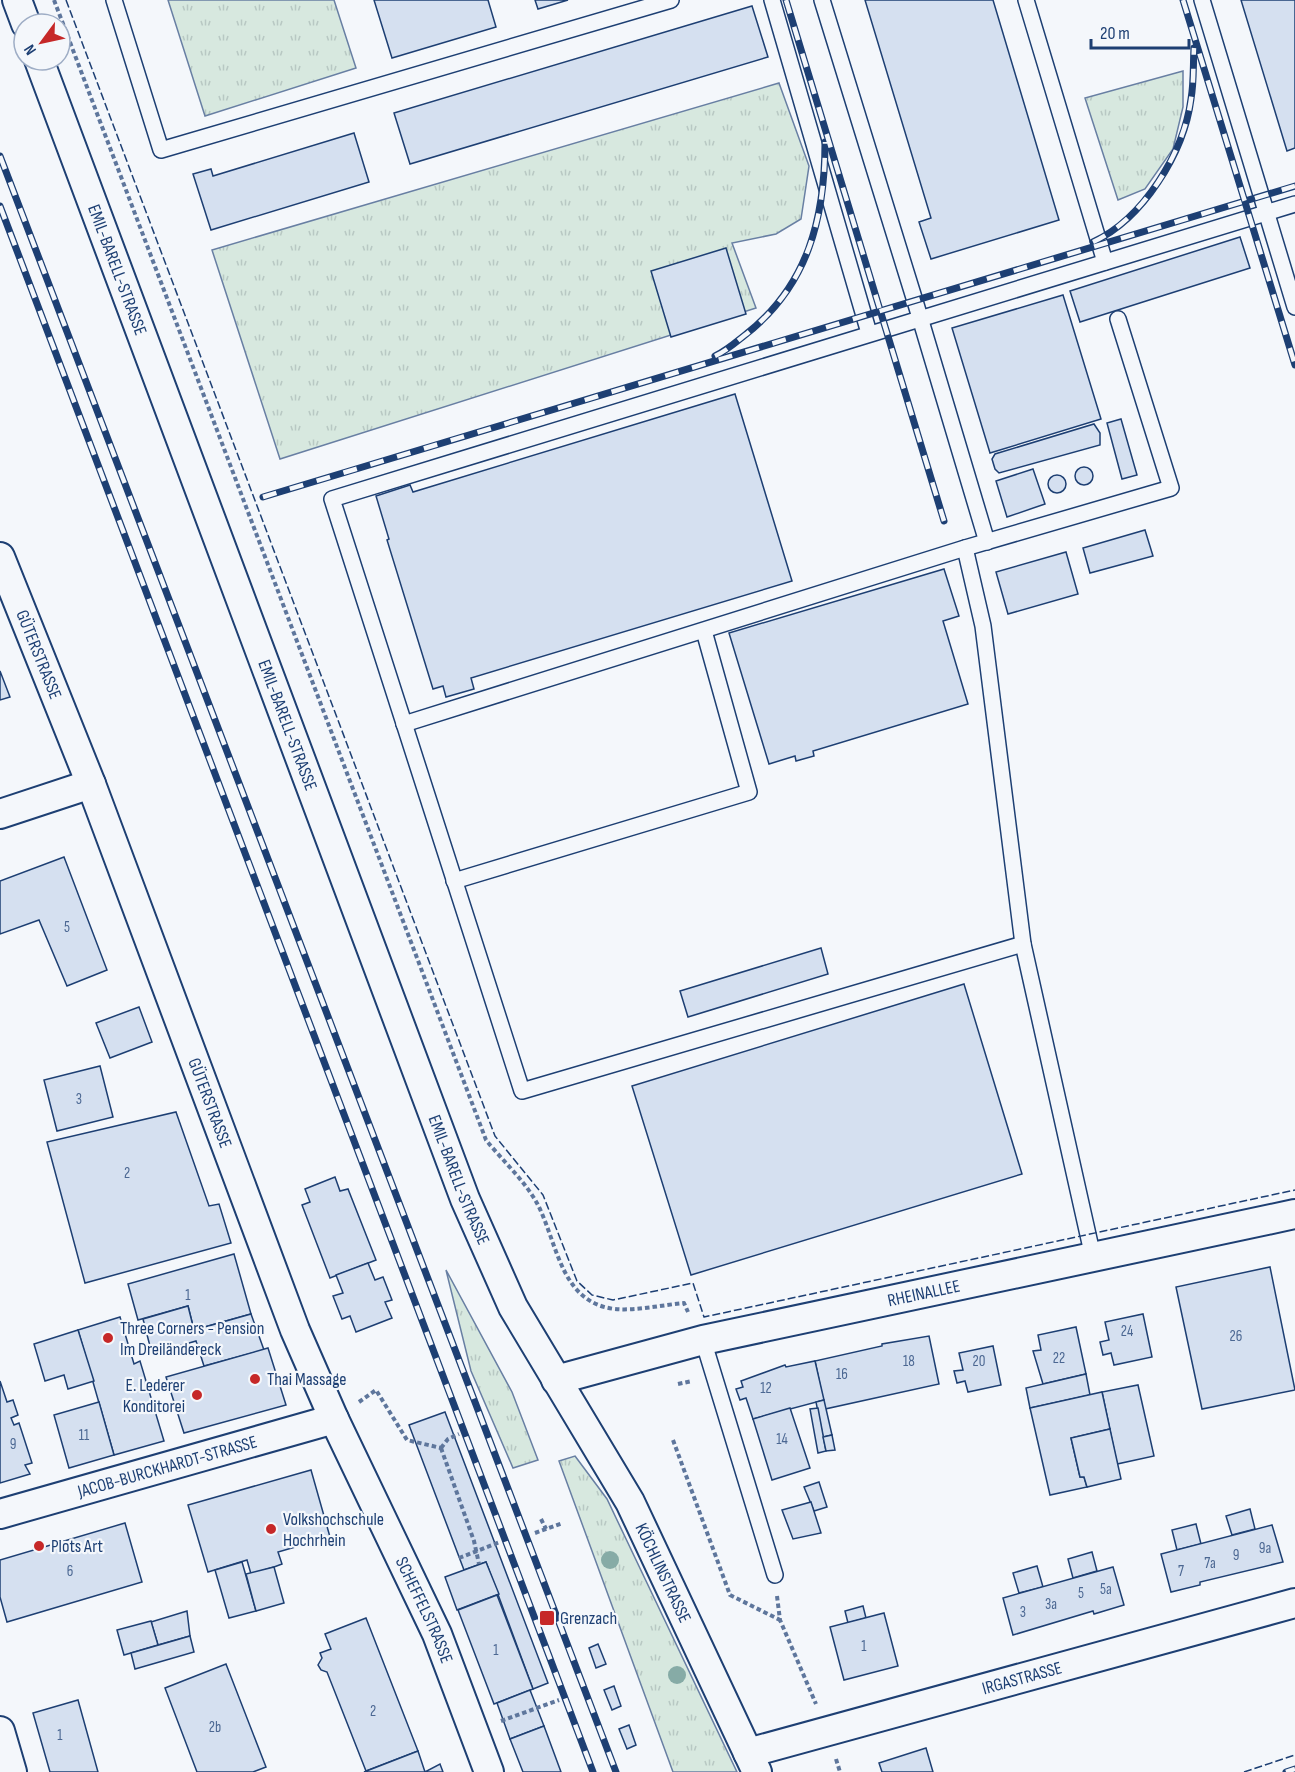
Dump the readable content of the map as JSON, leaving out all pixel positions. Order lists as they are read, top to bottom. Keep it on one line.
{"streets":{"street":["EMIL-BARELL-STRASSE","GÜTERSTRASSE","RHEINALLEE","JACOB-BURCKHARDT-STRASSE","KÖCHLINSTRASSE","SCHEFFELSTRASSE","IRGASTRASSE"]},"crossings":[["EMIL-BARELL-STRASSE","RHEINALLEE"],["EMIL-BARELL-STRASSE","KÖCHLINSTRASSE"],["GÜTERSTRASSE","JACOB-BURCKHARDT-STRASSE"],["GÜTERSTRASSE","SCHEFFELSTRASSE"],["RHEINALLEE","KÖCHLINSTRASSE"],["JACOB-BURCKHARDT-STRASSE","SCHEFFELSTRASSE"],["KÖCHLINSTRASSE","IRGASTRASSE"]],"places":{"other":["Three Corners - Pension Im Dreiländereck","Thai Massage","E. Lederer Konditorei","Volkshochschule Hochrhein","Plots Art"],"transit":["Grenzach"]},"house_numbers":["5","3","2","1","24","26","22","18","20","16","12","11","14","9","9a","9","7a","6","7","5a","5","3a","3","1","1","2","2b","1"],"scale_bar":"20 m","north":"bottom left"}
